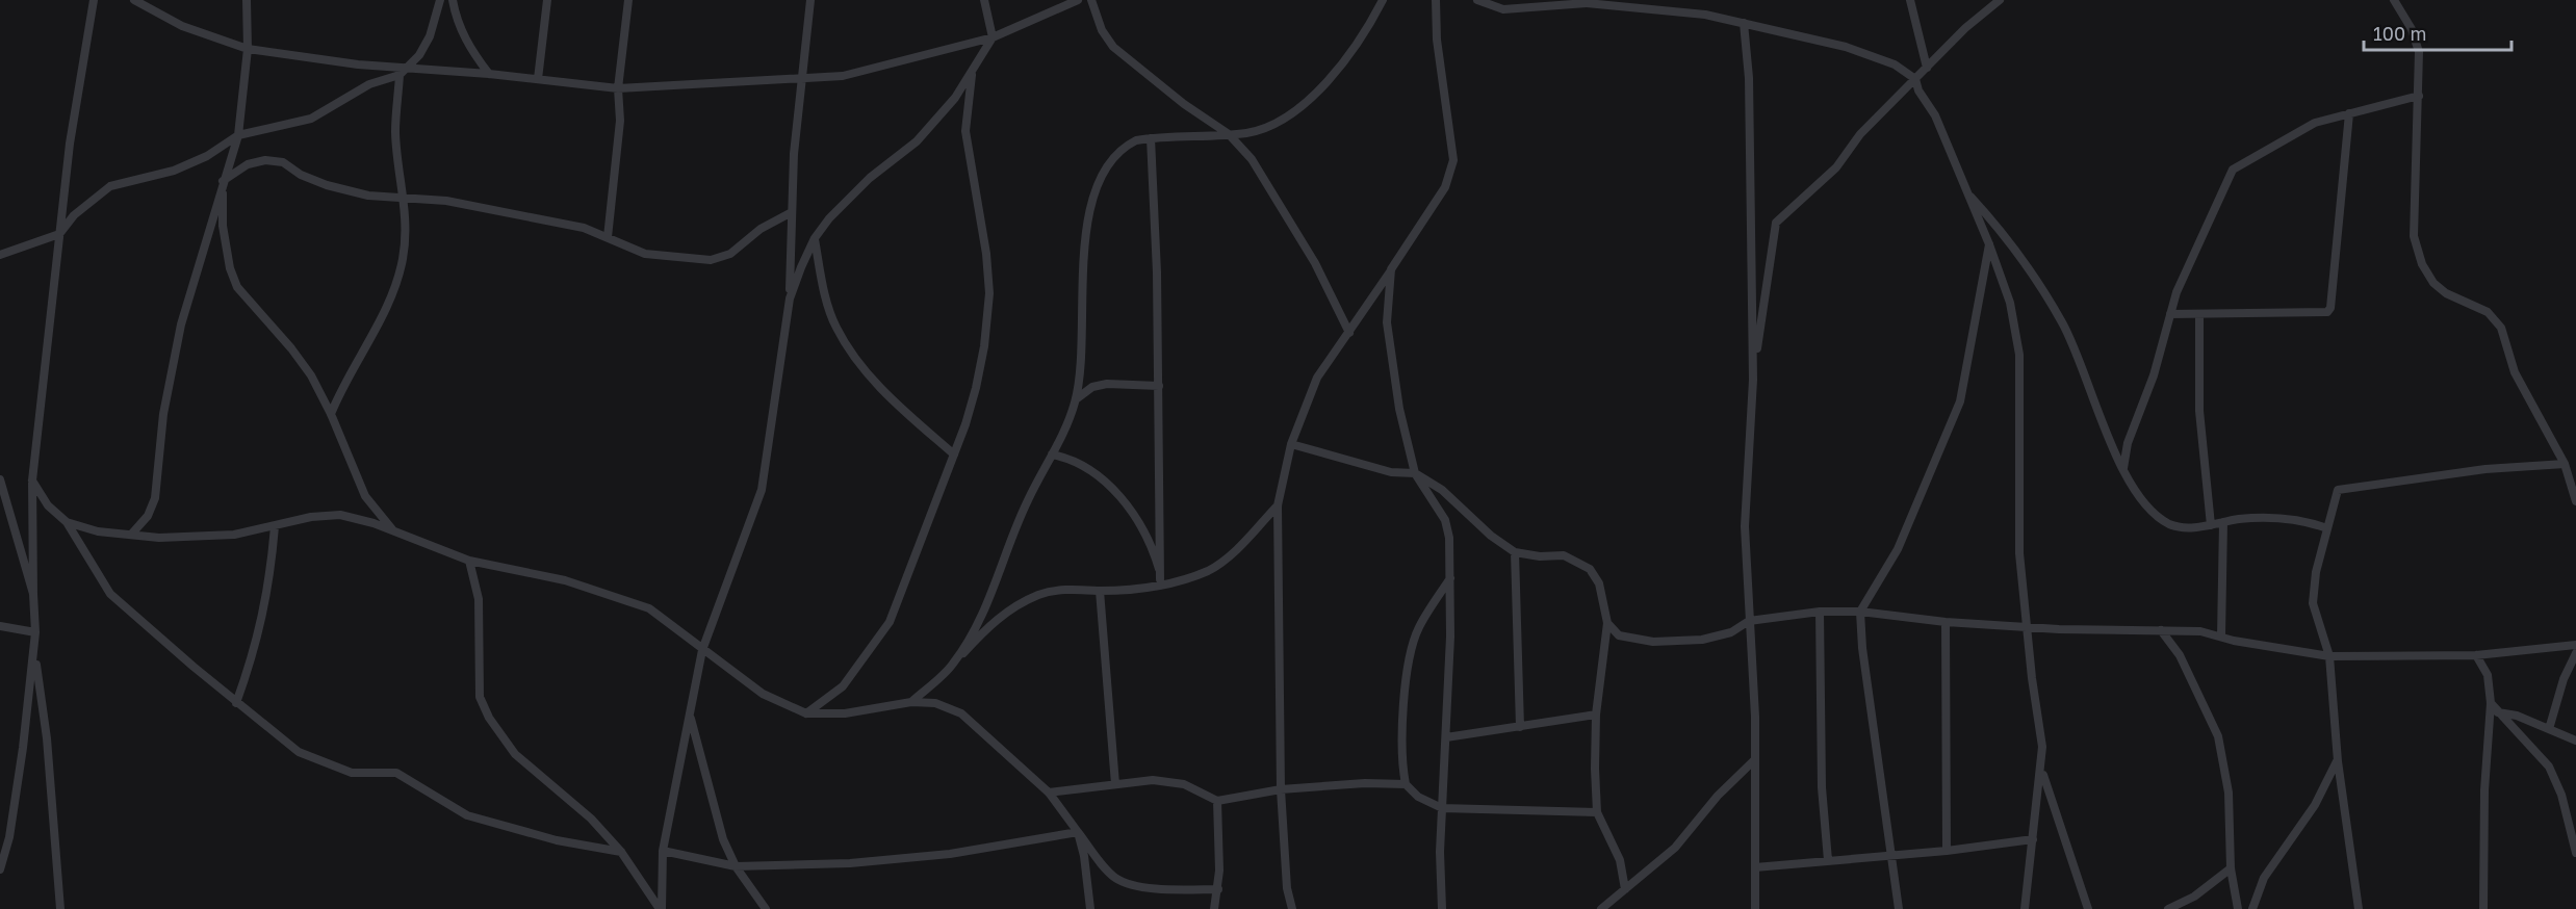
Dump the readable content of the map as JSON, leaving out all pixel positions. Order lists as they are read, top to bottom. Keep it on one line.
{"scale_bar":"100 m"}
